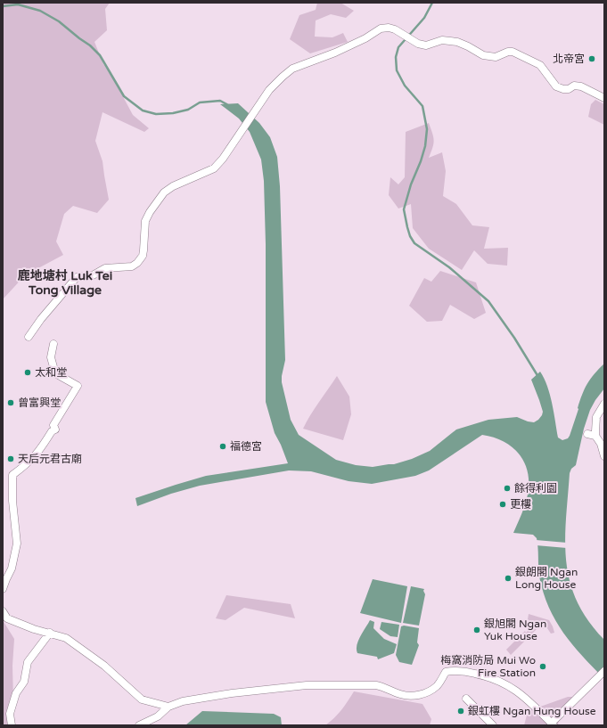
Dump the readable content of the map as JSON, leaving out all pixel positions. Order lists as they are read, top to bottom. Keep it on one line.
{"districts":["鹿地塘村 Luk Tei Tong Village"],"places":["北帝宮","太和堂","曾富興堂","福德宮","天后元君古廟","餘得利園","更樓","銀朗閣 Ngan Long House","銀旭閣 Ngan Yuk House","梅窩消防局 Mui Wo Fire Station","銀虹樓 Ngan Hung House"]}
